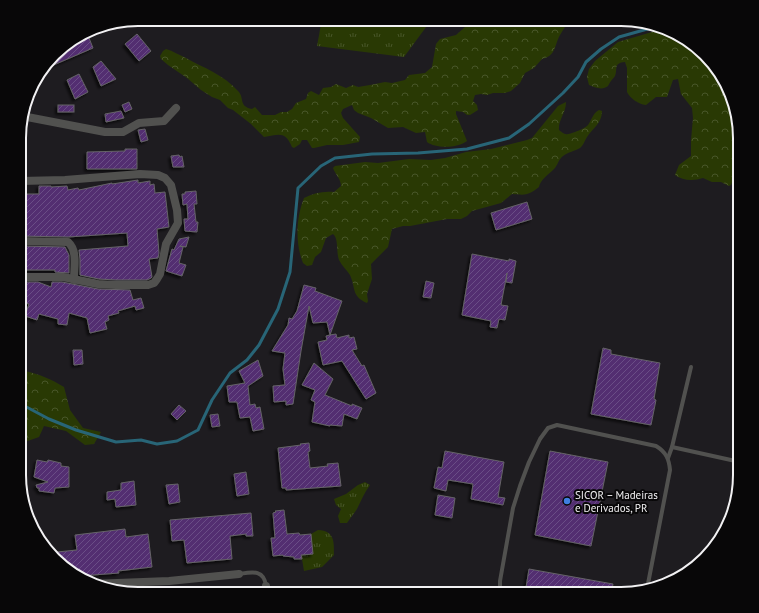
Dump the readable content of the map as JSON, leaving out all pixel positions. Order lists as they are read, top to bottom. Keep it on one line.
{"places":["SICOR – Madeiras e Derivados, PR"]}
